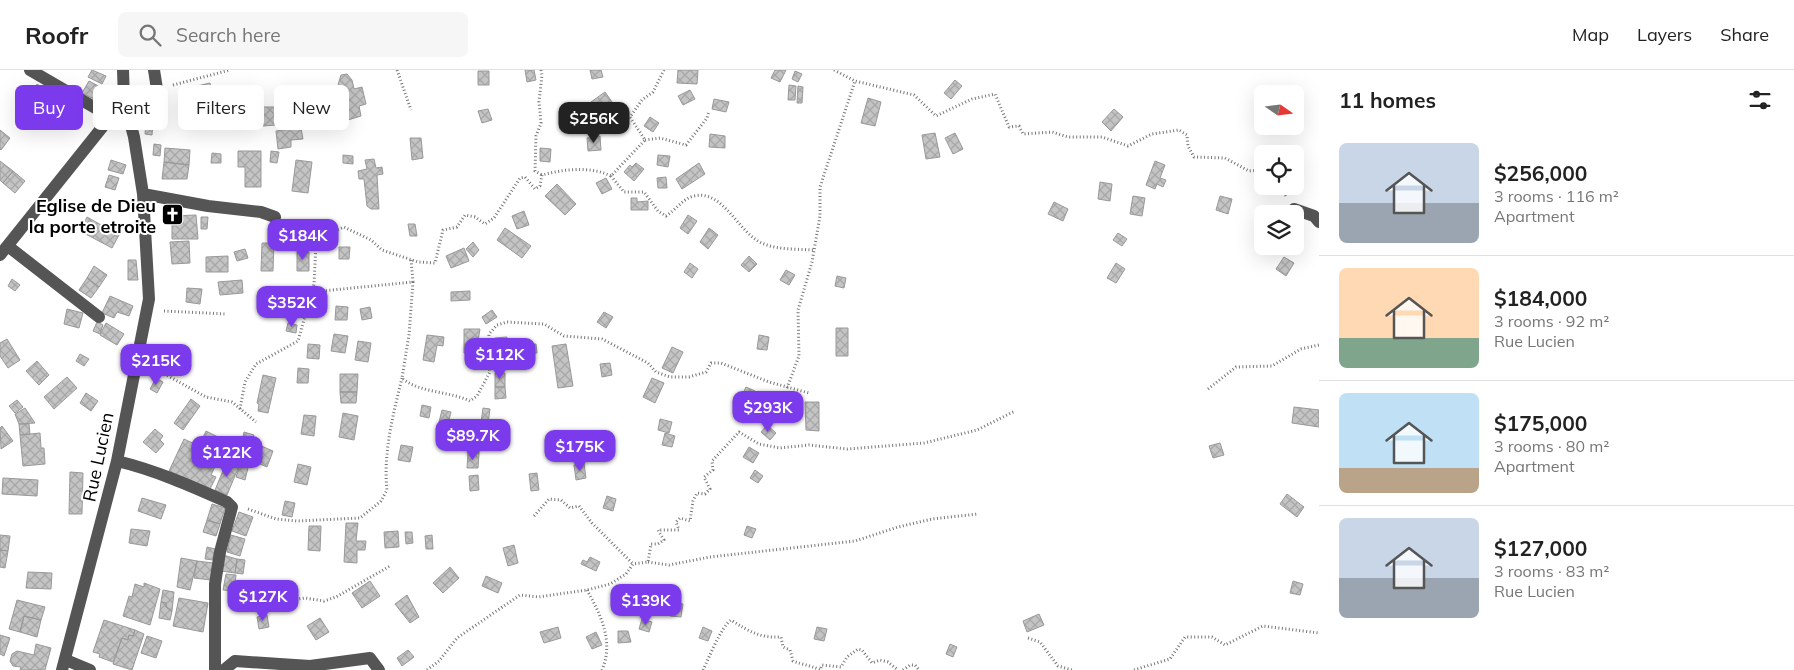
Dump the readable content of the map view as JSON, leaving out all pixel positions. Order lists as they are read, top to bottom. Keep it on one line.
{"streets":{"street":["Rue Lucien"]},"places":{"church":["Eglise de Dieu la porte etroite"]},"north":"right","page":{"header":"Roofr","search":"Search here","nav":["Map","Layers","Share"],"heading":"11 homes","chip":["Buy","Rent","Filters","New"],"price":["$256K","$184K","$352K","$112K","$215K","$293K","$89.7K","$175K","$122K","$127K","$139K"],"list":[{"name":"$256,000","note":"3 rooms · 116 m² · Apartment"},{"name":"$184,000","note":"3 rooms · 92 m² · Rue Lucien"},{"name":"$175,000","note":"3 rooms · 80 m² · Apartment"},{"name":"$127,000","note":"3 rooms · 83 m² · Rue Lucien"}]}}
